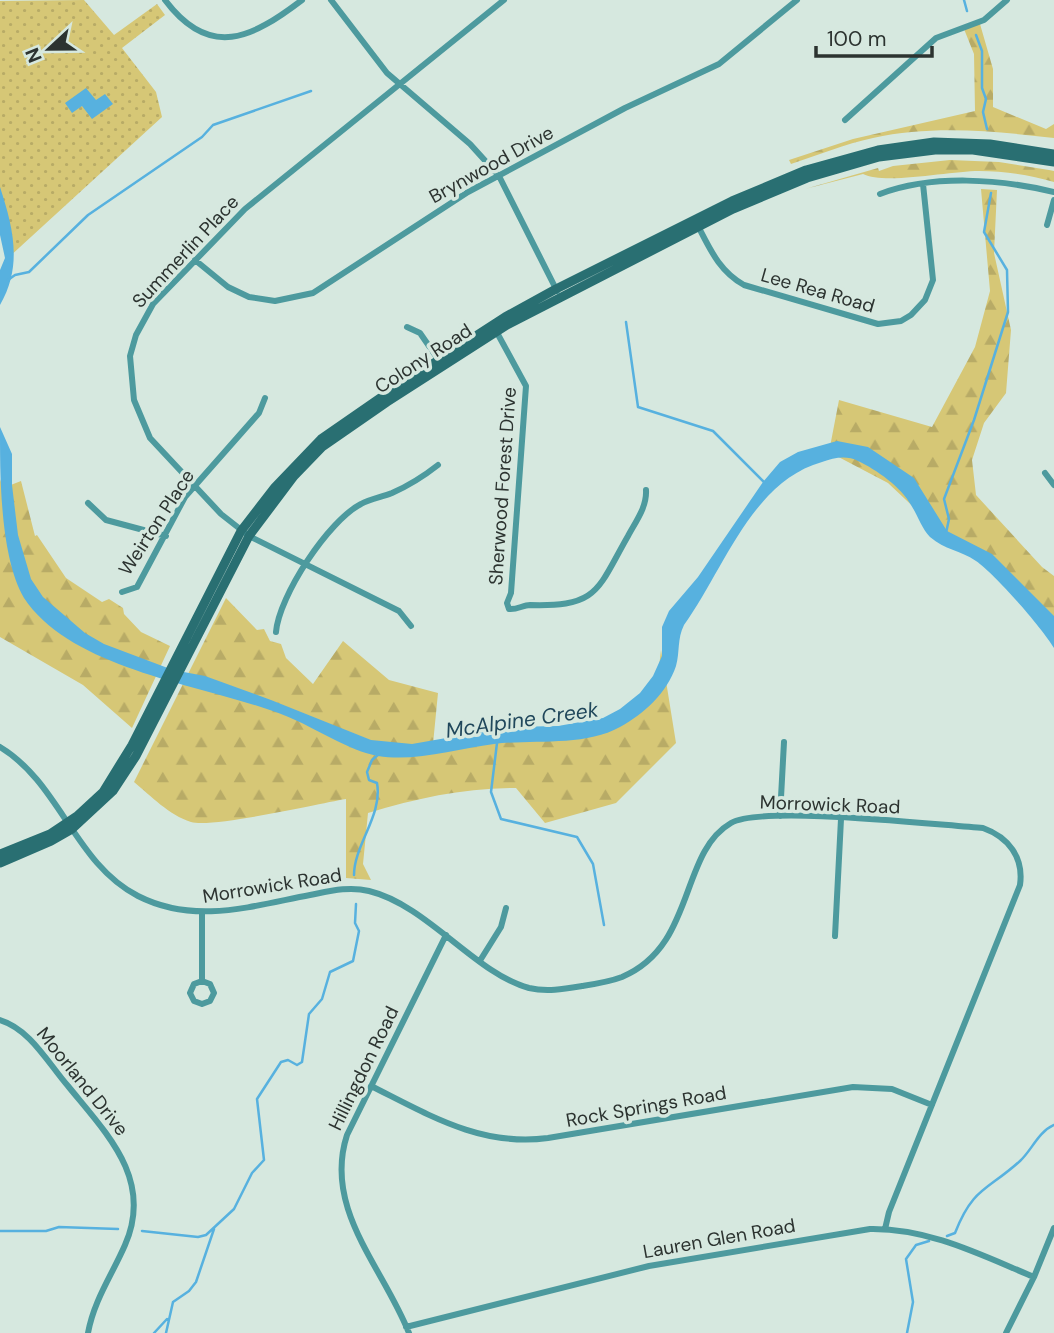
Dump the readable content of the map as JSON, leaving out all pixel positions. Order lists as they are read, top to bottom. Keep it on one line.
{"streets":{"main road":["Colony Road"],"street":["Brynwood Drive","Summerlin Place","Lee Rea Road","Sherwood Forest Drive","Weirton Place","Morrowick Road","Hillingdon Road","Moorland Drive","Rock Springs Road","Lauren Glen Road"]},"crossings":[["Brynwood Drive","Summerlin Place"],["Summerlin Place","Colony Road"],["Summerlin Place","Weirton Place"],["Lee Rea Road","Colony Road"],["Colony Road","Sherwood Forest Drive"],["Colony Road","Morrowick Road"],["Morrowick Road","Hillingdon Road"],["Morrowick Road","Rock Springs Road"],["Morrowick Road","Lauren Glen Road"],["Hillingdon Road","Rock Springs Road"],["Hillingdon Road","Lauren Glen Road"]],"water":["McAlpine Creek"],"scale_bar":"100 m","north":"left"}
